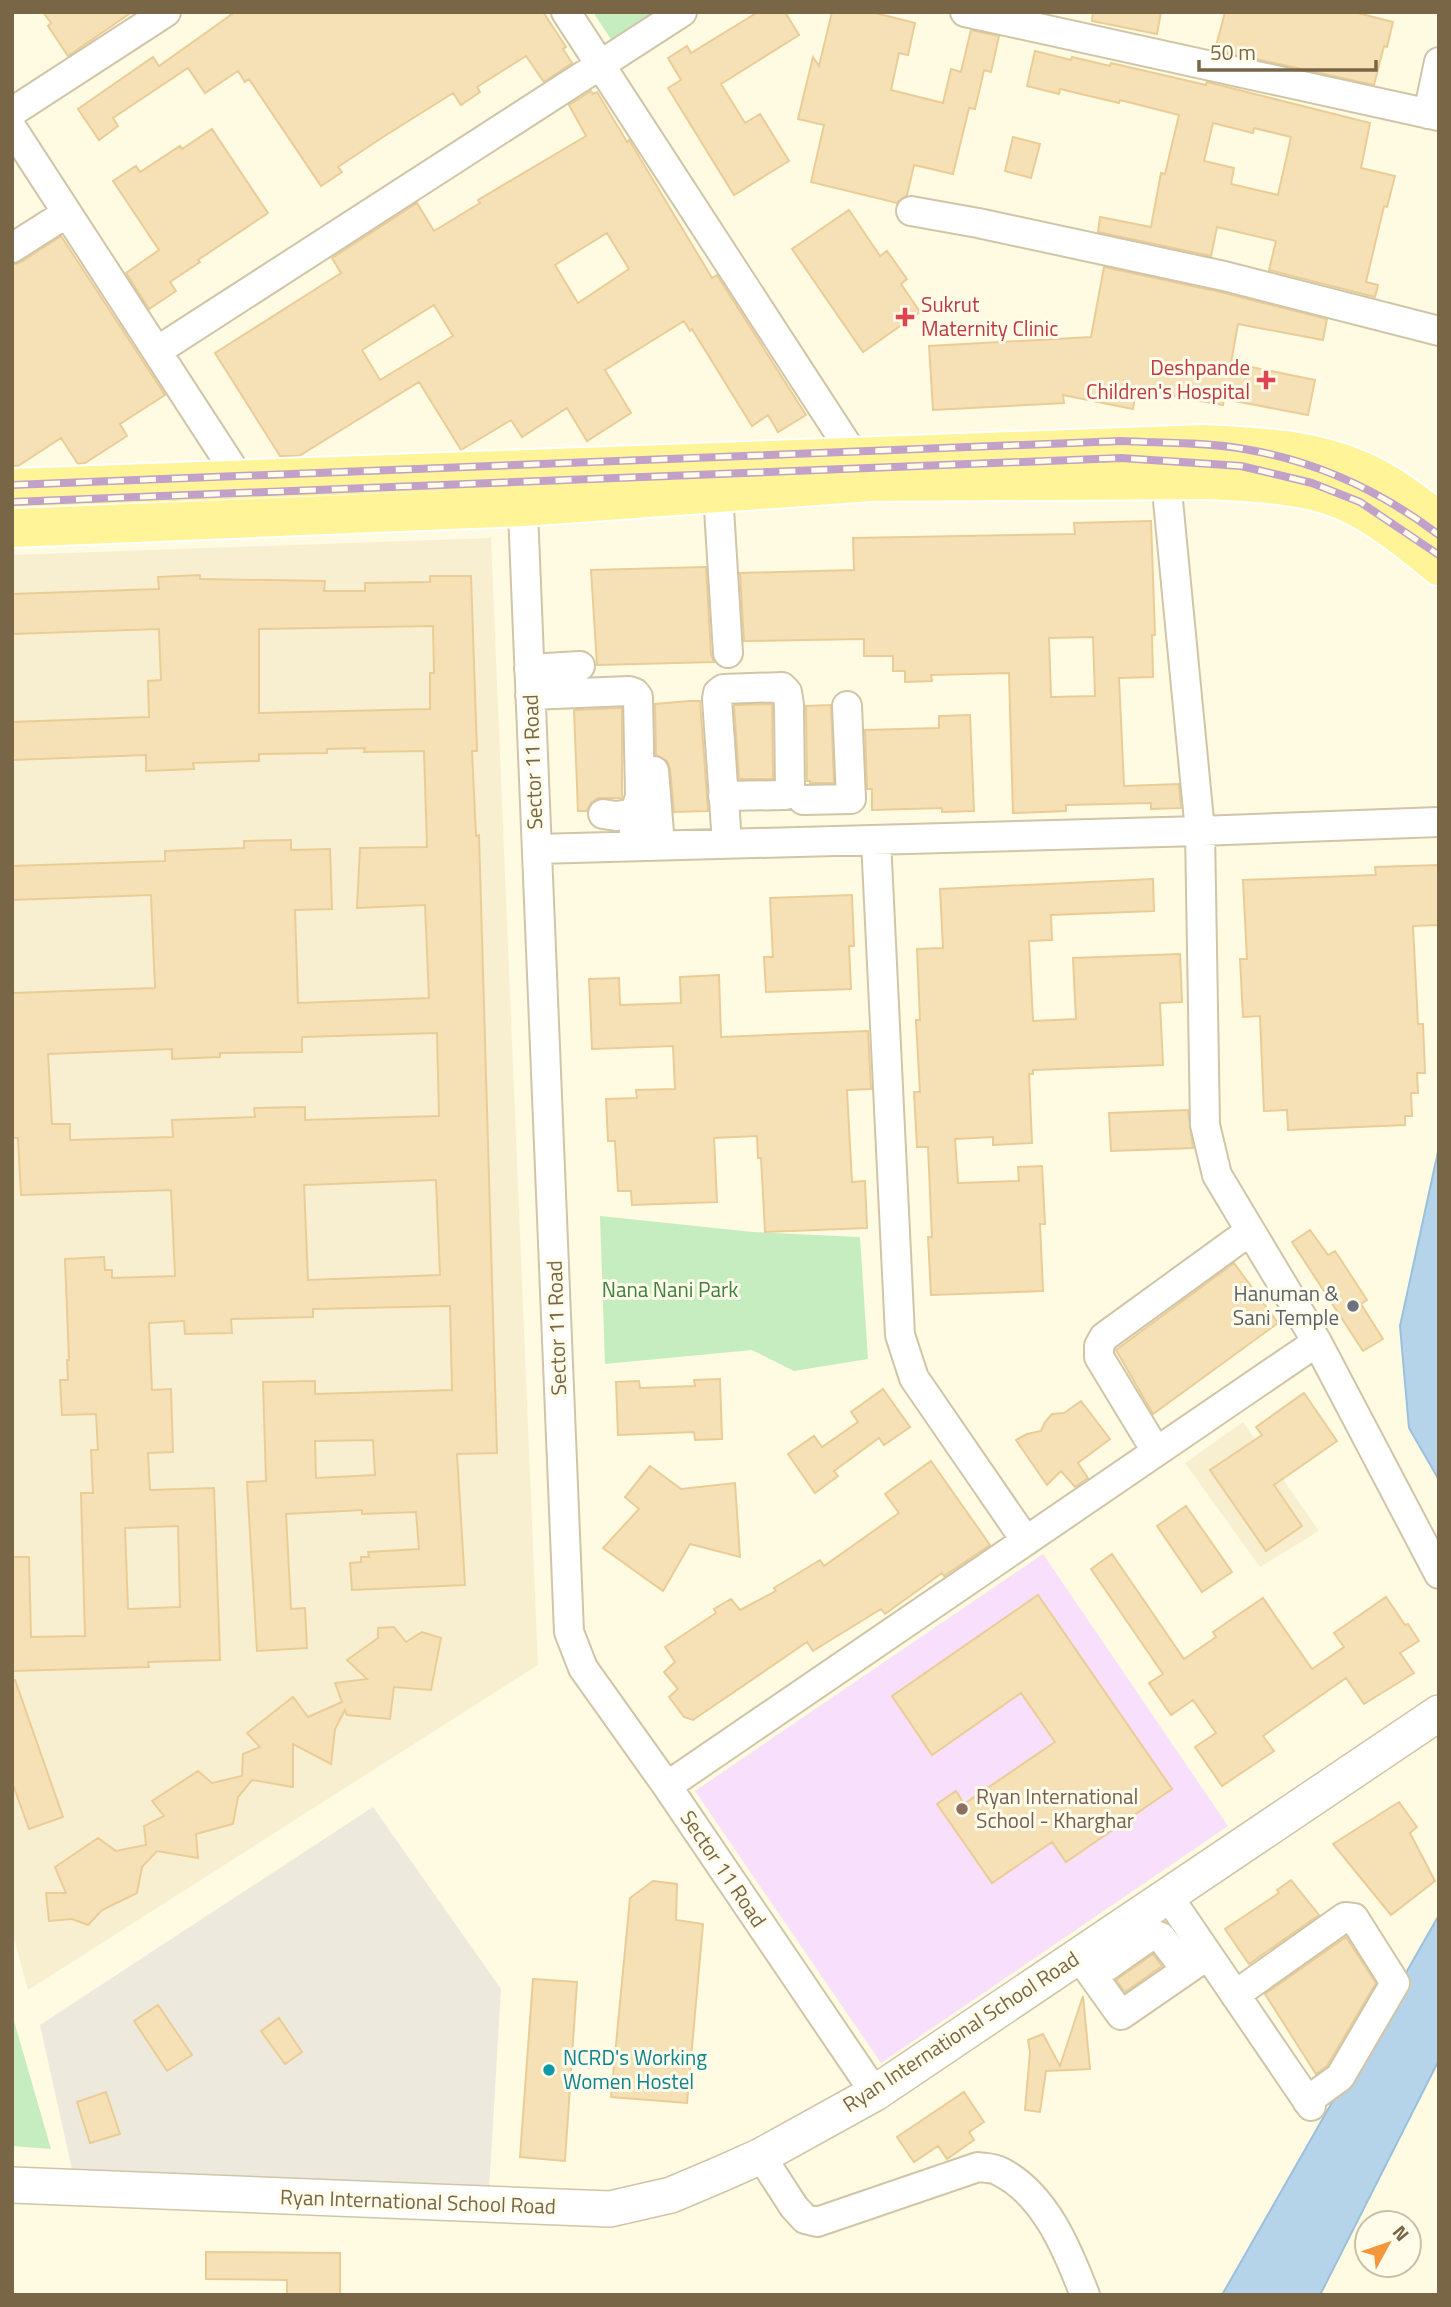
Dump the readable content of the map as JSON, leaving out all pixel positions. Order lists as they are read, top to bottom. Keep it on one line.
{"streets":{"street":["Sector 11 Road","Ryan International School Road"]},"crossings":[["Sector 11 Road","Ryan International School Road"]],"parks":["Nana Nani Park"],"places":{"health":["Sukrut Maternity Clinic","Deshpande Children's Hospital"],"other":["Hanuman & Sani Temple","Ryan International School - Kharghar","NCRD's Working Women Hostel"]},"scale_bar":"50 m","north":"top right"}
